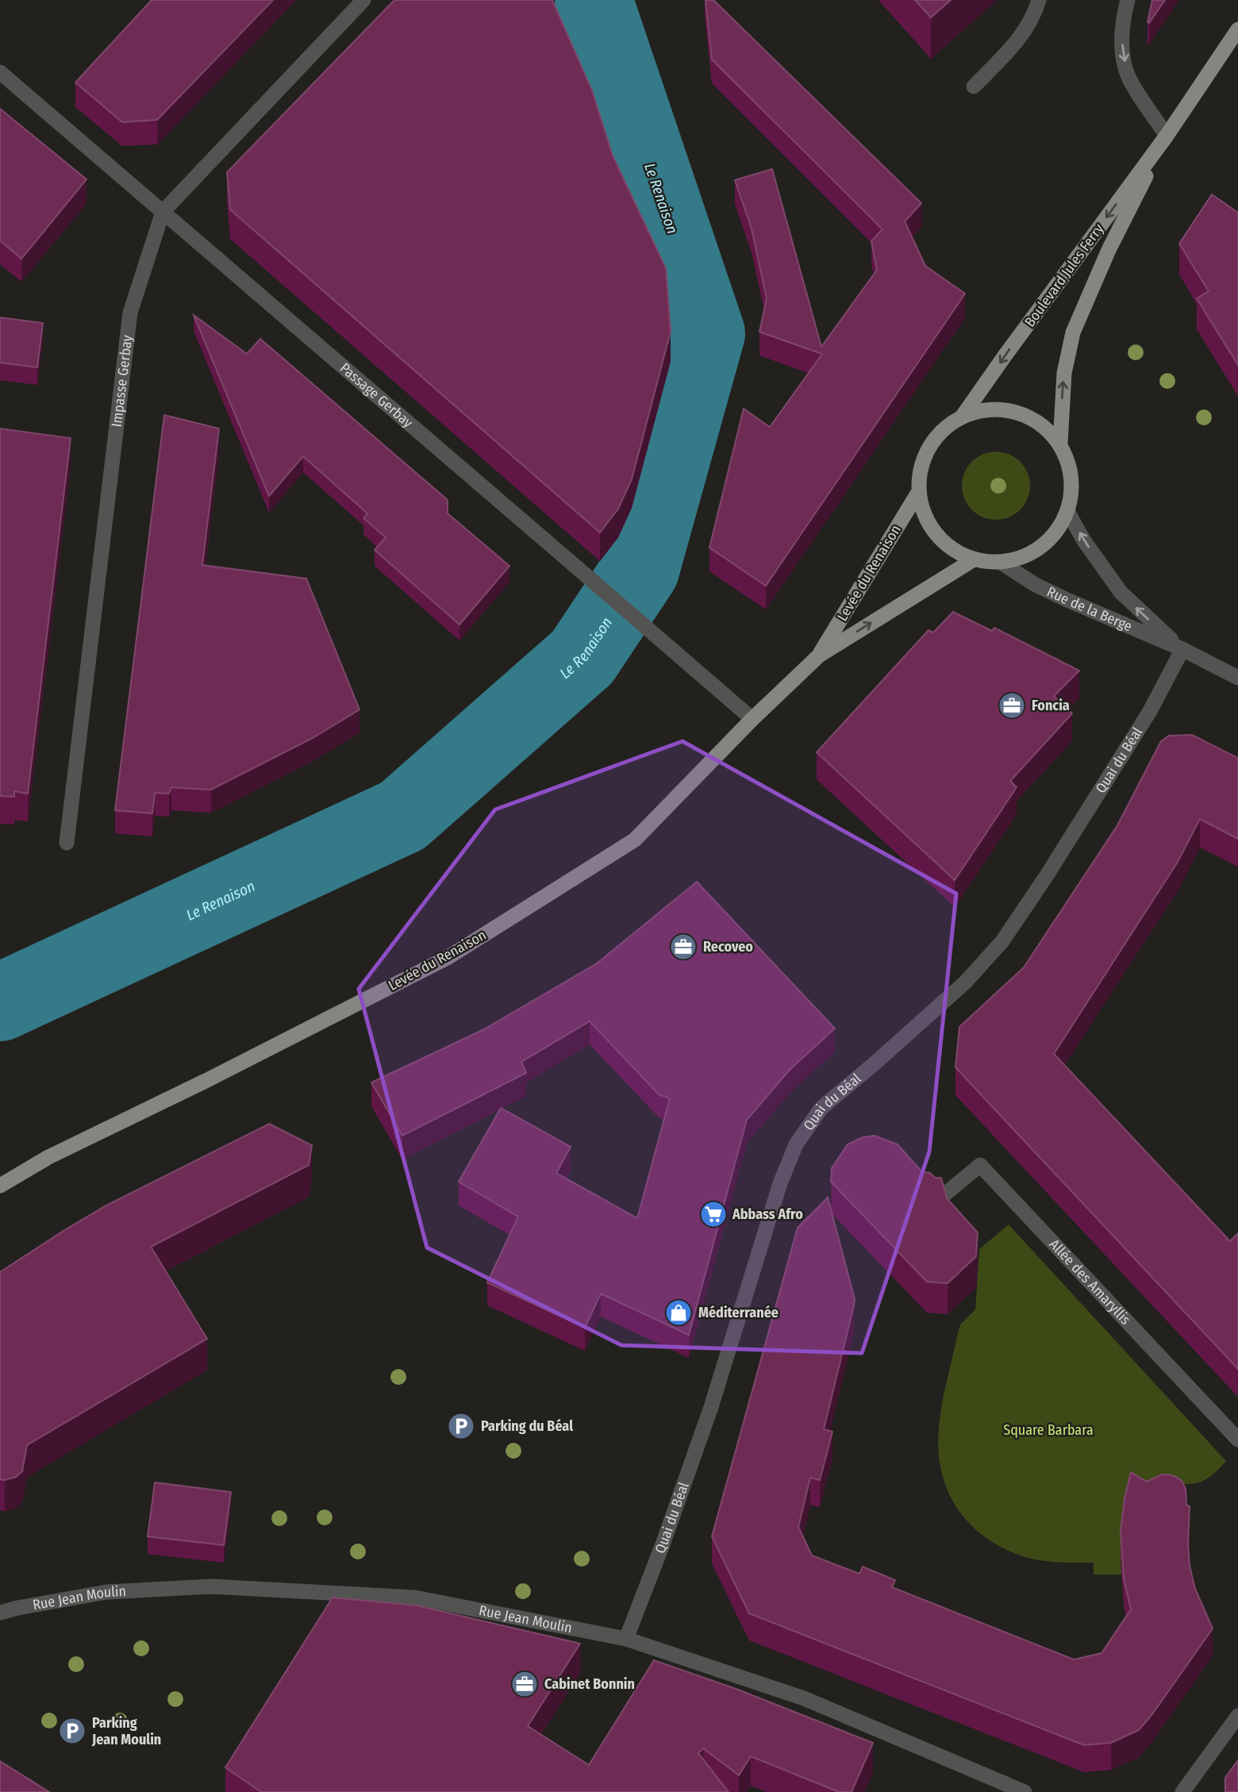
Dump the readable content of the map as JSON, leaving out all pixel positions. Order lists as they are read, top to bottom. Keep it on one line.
{"streets":{"main road":["Boulevard Jules Ferry","Levée du Renaison"],"street":["Impasse Gerbay","Passage Gerbay","Rue de la Berge","Quai du Béal","Allée des Amaryllis","Rue Jean Moulin"]},"crossings":[["Boulevard Jules Ferry","Levée du Renaison"],["Boulevard Jules Ferry","Rue de la Berge"],["Impasse Gerbay","Passage Gerbay"],["Passage Gerbay","Levée du Renaison"],["Levée du Renaison","Rue de la Berge"],["Rue de la Berge","Quai du Béal"],["Quai du Béal","Rue Jean Moulin"]],"water":["Le Renaison"],"parks":["Square Barbara"],"places":{"office":["Foncia","Recoveo","Cabinet Bonnin"],"supermarket":["Abbass Afro"],"shop":["Méditerranée"],"parking":["Parking du Béal","Parking Jean Moulin"]}}
